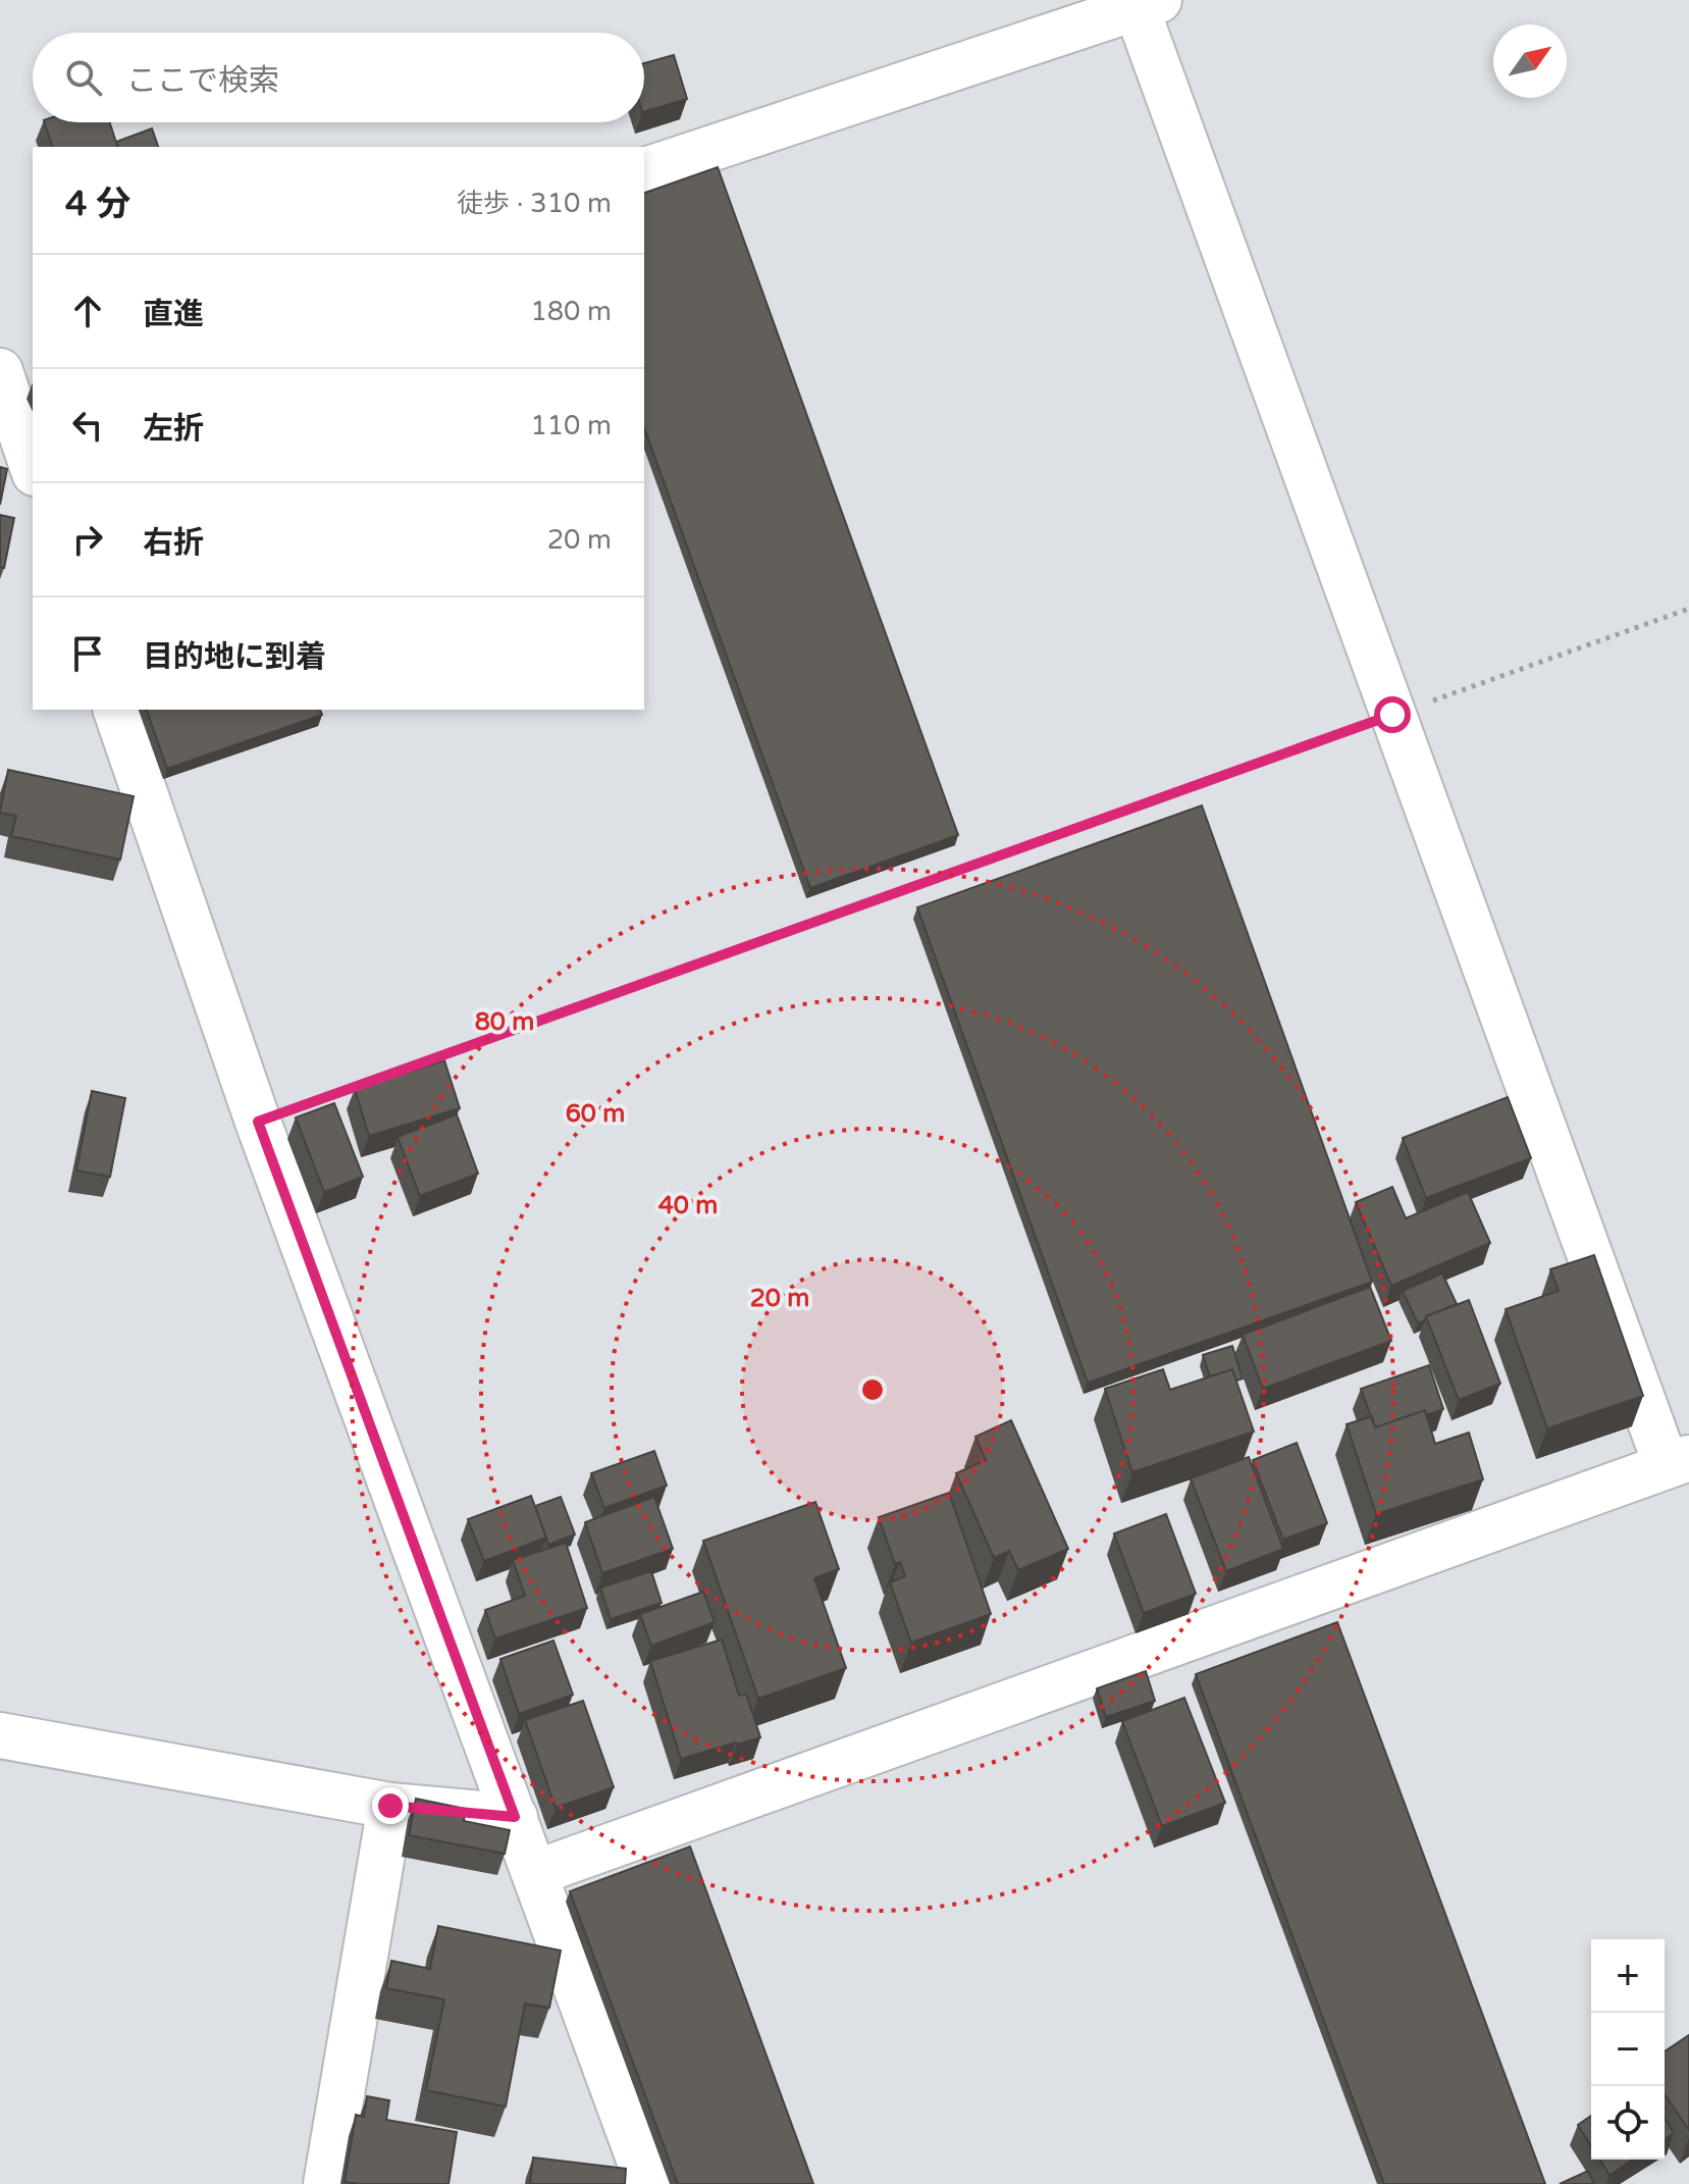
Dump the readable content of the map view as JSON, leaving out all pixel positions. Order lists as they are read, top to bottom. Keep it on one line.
{"north":"top right","page":{"search":"ここで検索","heading":["4 分","徒歩 · 310 m"],"list":[["直進","180 m"],["左折","110 m"],["右折","20 m"],"目的地に到着"],"map_buttons":["+","−"]},"rings":["80 m","60 m","40 m","20 m"]}
